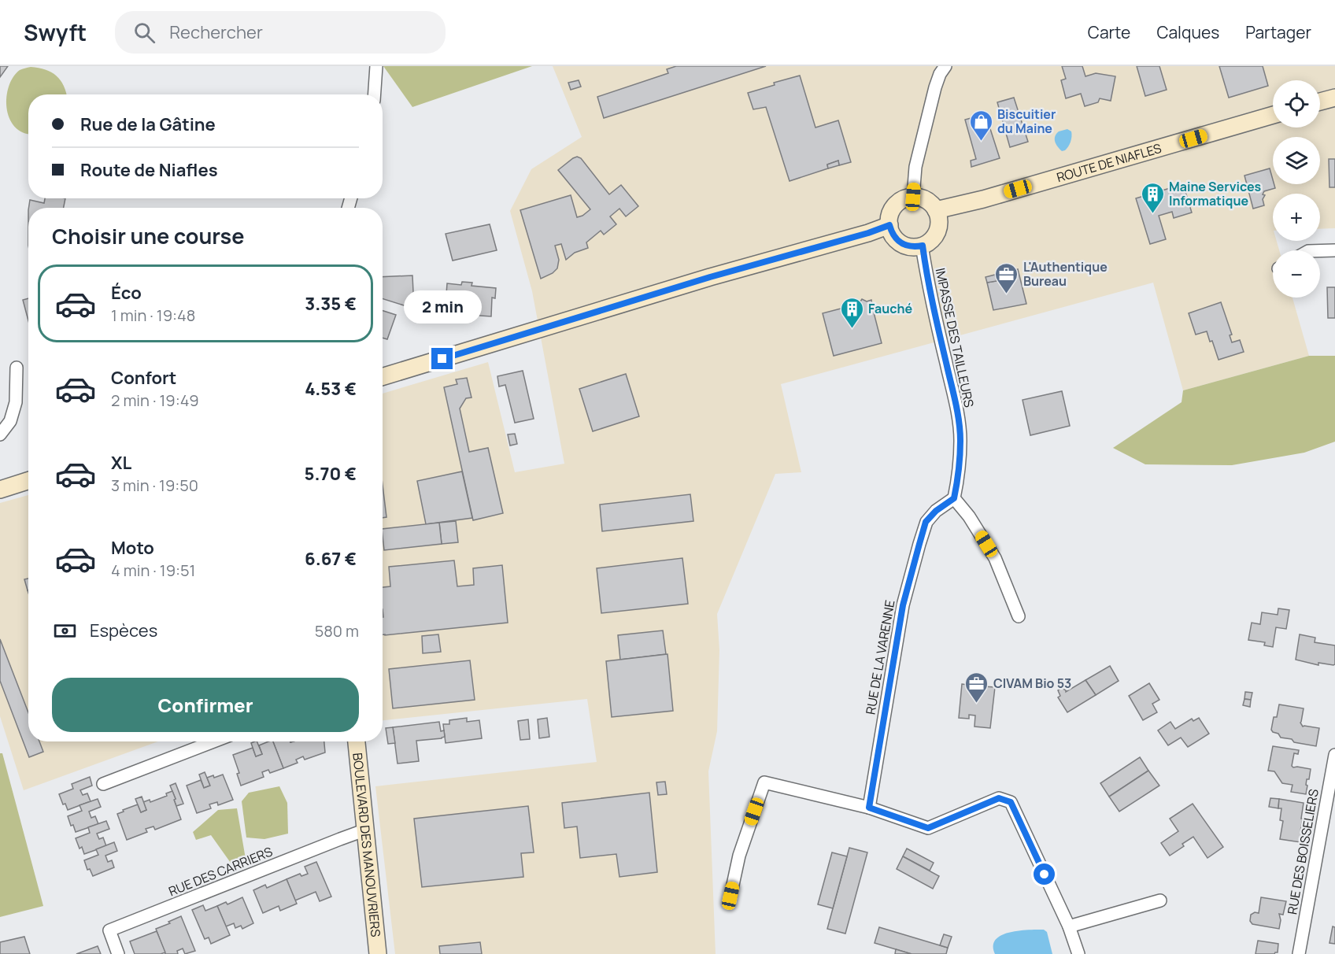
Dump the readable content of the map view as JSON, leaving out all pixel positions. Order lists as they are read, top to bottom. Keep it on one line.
{"streets":{"street":["ROUTE DE NIAFLES","IMPASSE DES TAILLEURS","RUE DE LA VARENNE","BOULEVARD DES MANOUVRIERS","RUE DES BOISSELIERS","RUE DES CARRIERS"]},"crossings":[["ROUTE DE NIAFLES","IMPASSE DES TAILLEURS"],["IMPASSE DES TAILLEURS","RUE DE LA VARENNE"],["BOULEVARD DES MANOUVRIERS","RUE DES CARRIERS"]],"places":{"shop":["Biscuitier du Maine"],"building":["Maine Services Informatique","Fauché"],"office":["L'Authentique Bureau","CIVAM Bio 53"]},"page":{"header":"Swyft","search":"Rechercher","nav":["Carte","Calques","Partager"],"map_buttons":["+","−"],"banner":["Rue de la Gâtine","Route de Niafles"],"heading":"Choisir une course","list":[{"name":"Éco","note":"1 min · 19:48","value":"3.35 €"},{"name":"Confort","note":"2 min · 19:49","value":"4.53 €"},{"name":"XL","note":"3 min · 19:50","value":"5.70 €"},{"name":"Moto","note":"4 min · 19:51","value":"6.67 €"}],"bubble":"2 min","pay":["Espèces","580 m"],"buttons":"Confirmer"}}
